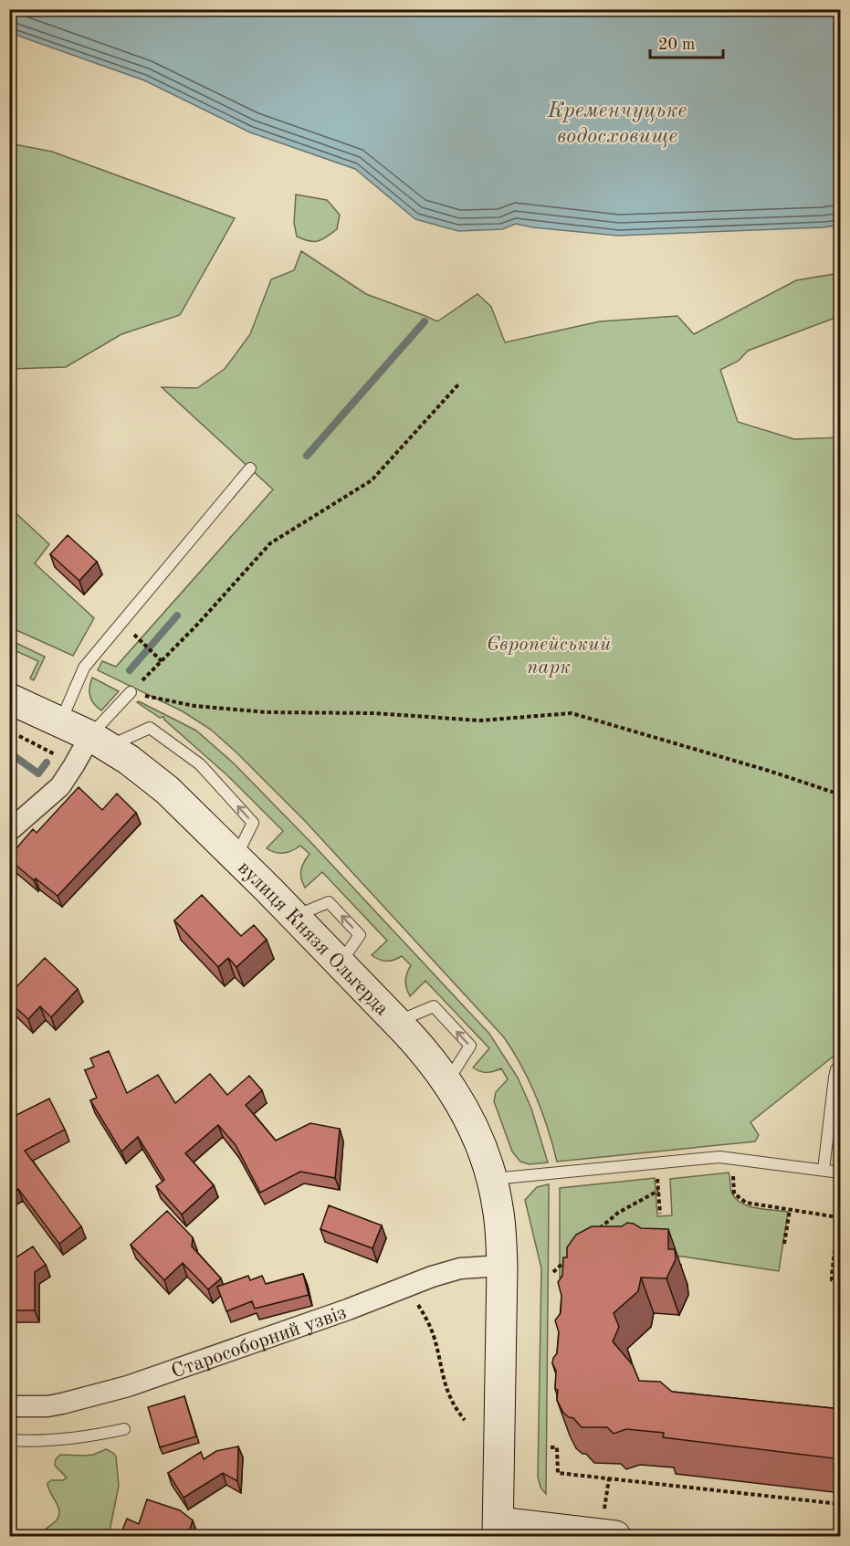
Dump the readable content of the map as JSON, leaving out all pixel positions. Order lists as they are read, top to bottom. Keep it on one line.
{"streets":{"main road":["вулиця Князя Ольгерда"],"street":["Старособорний узвіз"]},"crossings":[["вулиця Князя Ольгерда","Старособорний узвіз"]],"water":["Кременчуцьке водосховище"],"parks":["Європейський парк"],"scale_bar":"20 m"}
